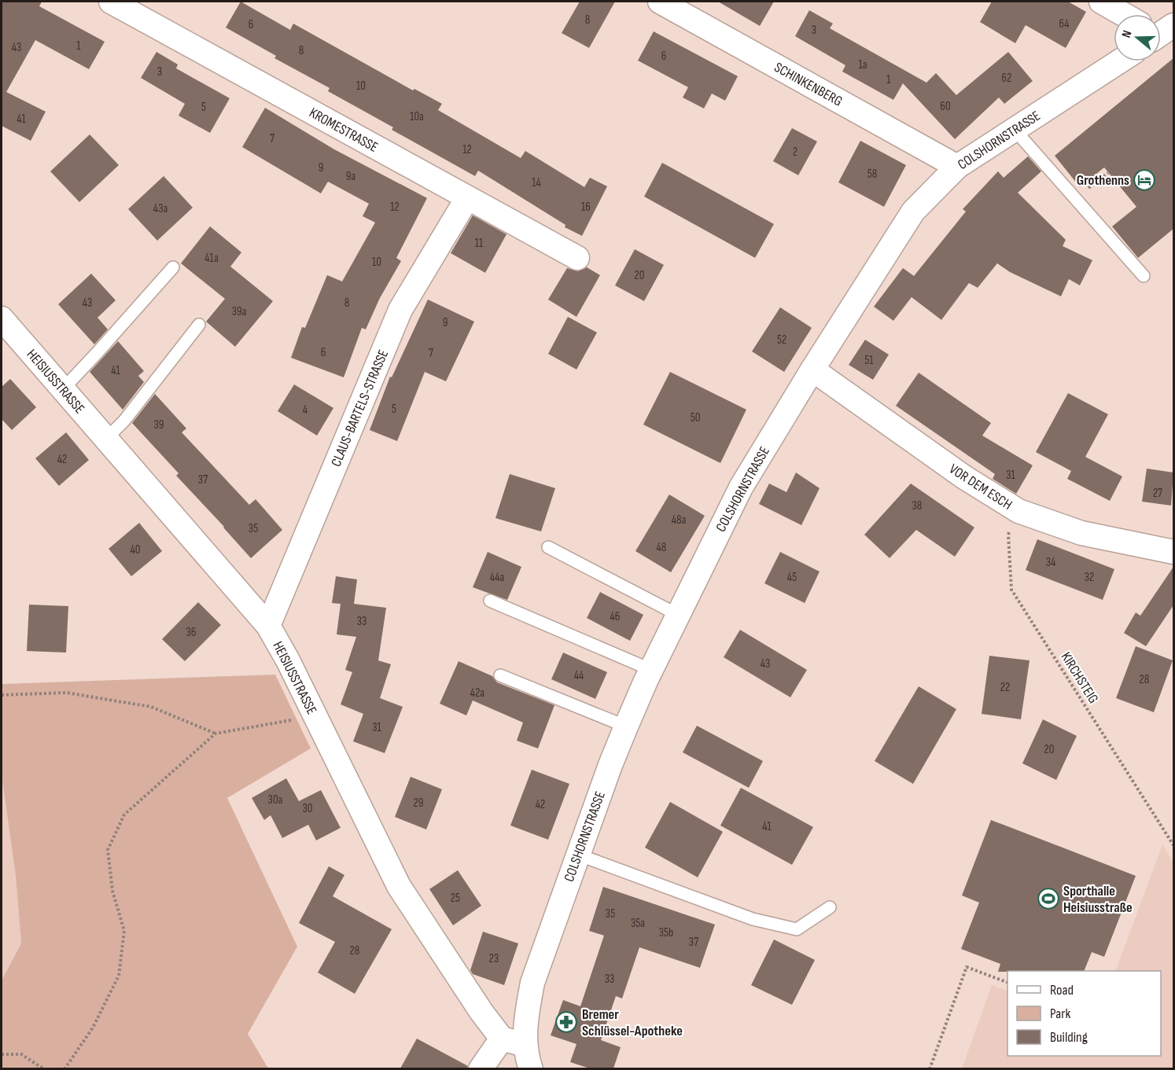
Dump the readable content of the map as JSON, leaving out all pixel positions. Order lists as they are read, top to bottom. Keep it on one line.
{"streets":{"street":["SCHINKENBERG","KROMESTRASSE","COLSHORNSTRASSE","HEISIUSSTRASSE","CLAUS-BARTELS-STRASSE","VOR DEM ESCH"],"path":["KIRCHSTEIG"]},"crossings":[["SCHINKENBERG","COLSHORNSTRASSE"],["KROMESTRASSE","CLAUS-BARTELS-STRASSE"],["COLSHORNSTRASSE","VOR DEM ESCH"],["HEISIUSSTRASSE","CLAUS-BARTELS-STRASSE"],["VOR DEM ESCH","KIRCHSTEIG"]],"places":{"hotel":["Grothenns"],"sports":["Sporthalle Heisiusstraße"],"pharmacy":["Bremer Schlüssel-Apotheke"]},"house_numbers":["8","64","6","3","1","43","8","6","1a","3","62","1","10","60","5","10a","41","7","12","2","9","58","9a","14","12","16","43a","11","41a","10","20","43","8","39a","9","52","6","7","51","41","5","4","50","39","42","31","37","27","38","48a","35","48","40","34","44a","45","32","46","33","36","43","44","28","22","42a","31","20","30a","29","42","30","41","25","35","35a","35b","37","28","23","33"],"legend":["Road","Park","Building"],"north":"left"}
